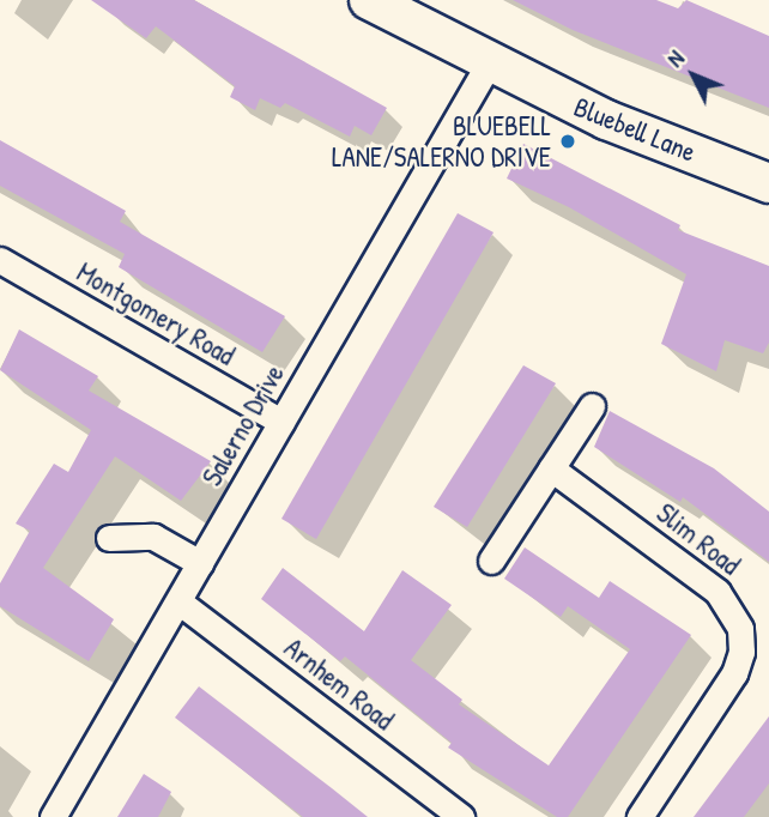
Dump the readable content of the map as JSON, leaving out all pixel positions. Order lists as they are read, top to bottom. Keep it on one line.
{"streets":{"street":["Bluebell Lane","Montgomery Road","Salerno Drive","Slim Road","Arnhem Road"]},"crossings":[["Bluebell Lane","Salerno Drive"],["Montgomery Road","Salerno Drive"],["Salerno Drive","Arnhem Road"]],"places":["BLUEBELL LANE/SALERNO DRIVE"],"north":"top left"}
